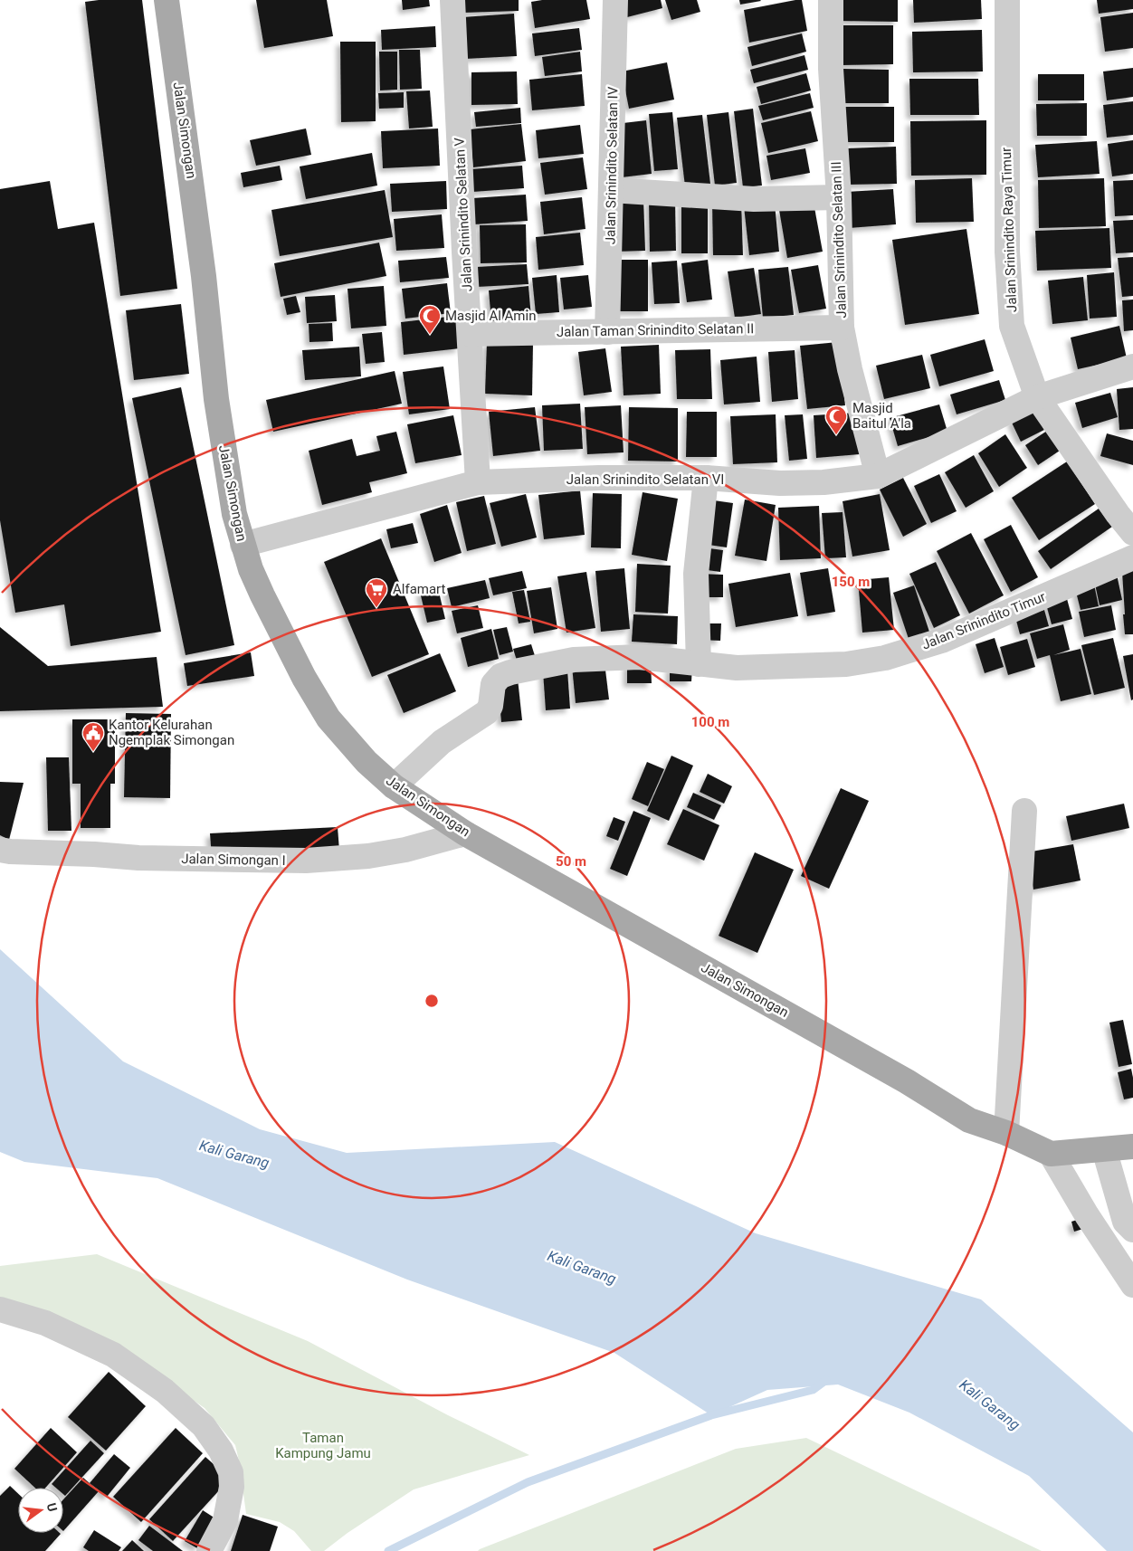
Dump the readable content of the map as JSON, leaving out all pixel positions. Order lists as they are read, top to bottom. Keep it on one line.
{"streets":{"main road":["Jalan Simongan"],"street":["Jalan Srinindito Selatan IV","Jalan Srinindito Selatan V","Jalan Srinindito Raya Timur","Jalan Srinindito Selatan III","Jalan Taman Srinindito Selatan II","Jalan Srinindito Selatan VI","Jalan Srinindito Timur","Jalan Simongan I"]},"crossings":[["Jalan Simongan","Jalan Srinindito Selatan VI"],["Jalan Simongan","Jalan Srinindito Timur"],["Jalan Simongan","Jalan Simongan I"],["Jalan Srinindito Selatan IV","Jalan Taman Srinindito Selatan II"],["Jalan Srinindito Selatan V","Jalan Taman Srinindito Selatan II"],["Jalan Srinindito Selatan V","Jalan Srinindito Selatan VI"],["Jalan Srinindito Raya Timur","Jalan Srinindito Selatan VI"],["Jalan Srinindito Selatan III","Jalan Taman Srinindito Selatan II"],["Jalan Srinindito Selatan III","Jalan Srinindito Selatan VI"]],"water":["Kali Garang"],"parks":["Taman Kampung Jamu"],"places":{"mosque":["Masjid Al Amin","Masjid Baitul A'la"],"supermarket":["Alfamart"],"public building":["Kantor Kelurahan Ngemplak Simongan"]},"north":"right","rings":["150 m","100 m","50 m"]}
